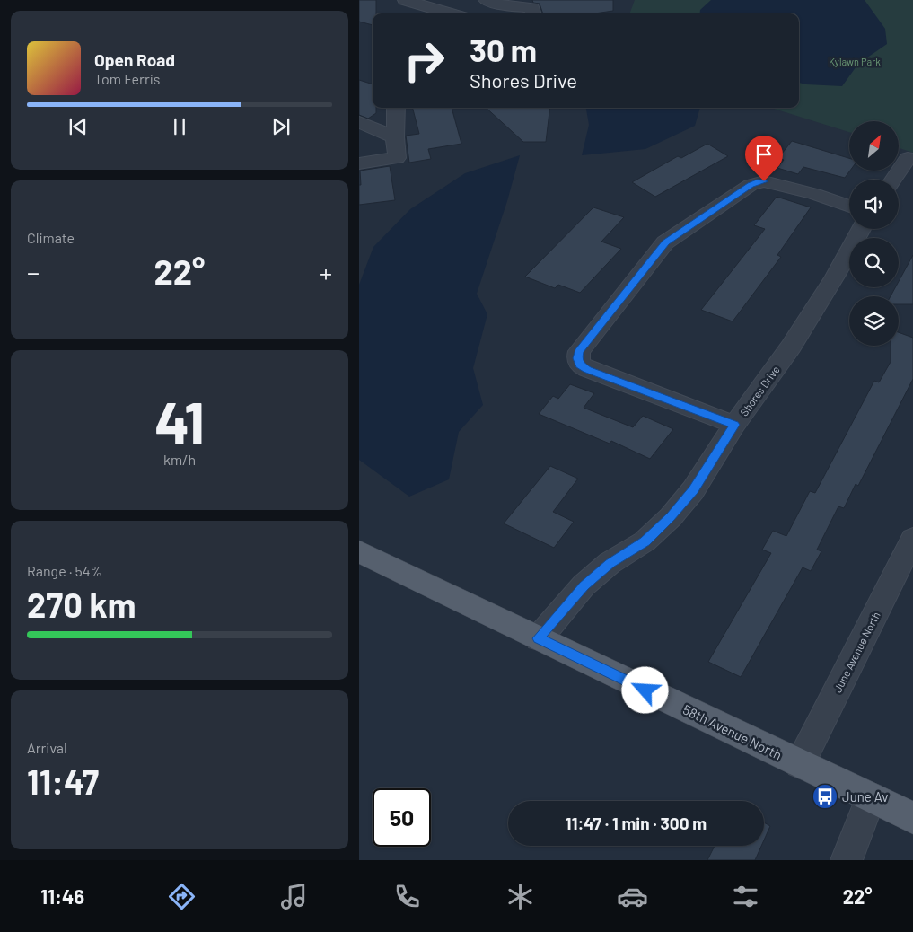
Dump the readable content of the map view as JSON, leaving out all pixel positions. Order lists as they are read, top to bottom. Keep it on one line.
{"streets":{"main road":["58th Avenue North"],"street":["Shores Drive","June Avenue North"]},"crossings":[["Shores Drive","58th Avenue North"],["June Avenue North","58th Avenue North"]],"parks":["Kylawn Park"],"places":{"bus stop":["June Av"]},"north":"top right","page":{"turn":["30 m","Shores Drive"],"song":["Open Road","Tom Ferris"],"tile":["Climate",["41","km/h"],["Range · 54%","270 km"],["Arrival","11:47"]],"heat":["−","22°","+"],"limit":"50","trip":"11:47 · 1 min · 300 m","tabs":["11:46","22°"]}}
